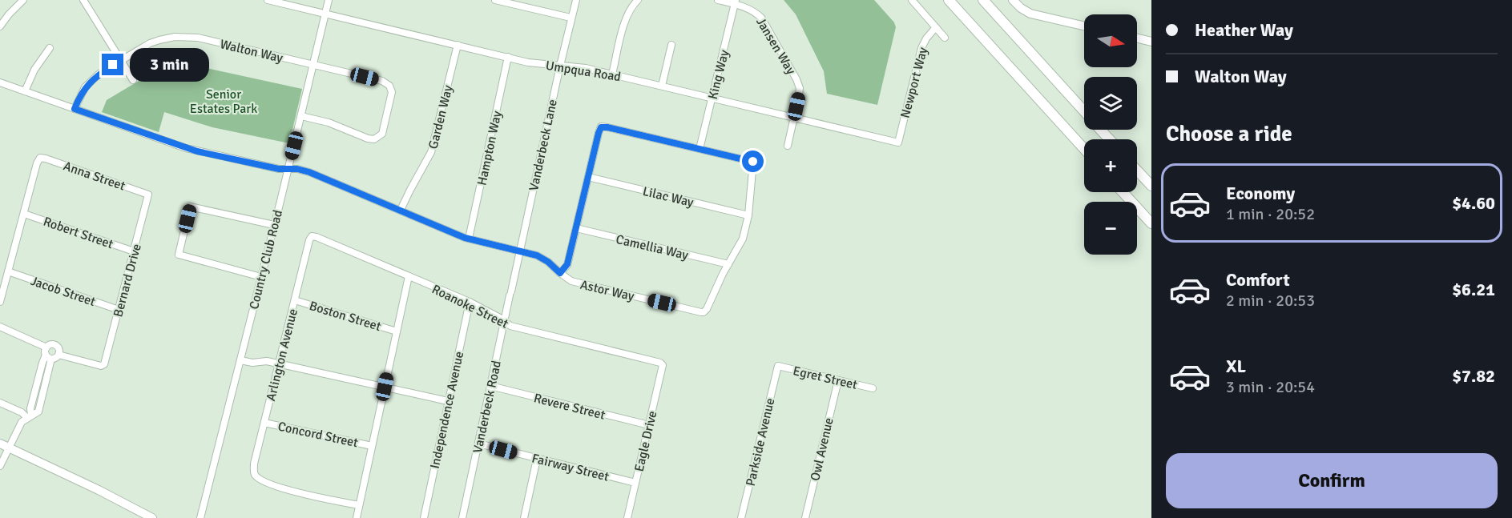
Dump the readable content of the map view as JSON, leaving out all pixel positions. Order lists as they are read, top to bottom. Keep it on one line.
{"streets":{"street":["Jansen Way","Walton Way","Umpqua Road","King Way","Newport Way","Garden Way","Vanderbeck Lane","Hampton Way","Anna Street","Lilac Way","Robert Street","Camellia Way","Country Club Road","Bernard Drive","Astor Way","Jacob Street","Roanoke Street","Boston Street","Arlington Avenue","Egret Street","Revere Street","Vanderbeck Road","Independence Avenue","Concord Street","Eagle Drive","Parkside Avenue","Owl Avenue","Fairway Street"]},"crossings":[["Jansen Way","Umpqua Road"],["Jansen Way","King Way"],["Walton Way","Country Club Road"],["Walton Way","Astor Way"],["Umpqua Road","King Way"],["Umpqua Road","Newport Way"],["Umpqua Road","Garden Way"],["Umpqua Road","Vanderbeck Lane"],["Umpqua Road","Hampton Way"],["Umpqua Road","Country Club Road"],["Garden Way","Astor Way"],["Vanderbeck Lane","Astor Way"],["Vanderbeck Lane","Vanderbeck Road"],["Hampton Way","Astor Way"],["Anna Street","Robert Street"],["Anna Street","Bernard Drive"],["Robert Street","Bernard Drive"],["Camellia Way","Astor Way"],["Country Club Road","Astor Way"],["Bernard Drive","Jacob Street"],["Roanoke Street","Arlington Avenue"],["Roanoke Street","Vanderbeck Road"],["Roanoke Street","Independence Avenue"],["Roanoke Street","Eagle Drive"],["Boston Street","Arlington Avenue"],["Arlington Avenue","Concord Street"],["Egret Street","Parkside Avenue"],["Egret Street","Owl Avenue"],["Revere Street","Vanderbeck Road"],["Revere Street","Eagle Drive"],["Vanderbeck Road","Fairway Street"],["Eagle Drive","Fairway Street"]],"parks":["Senior Estates Park"],"north":"right","page":{"banner":["Heather Way","Walton Way"],"map_buttons":["+","−"],"bubble":"3 min","heading":"Choose a ride","list":[{"name":"Economy","note":"1 min · 20:52","value":"$4.60"},{"name":"Comfort","note":"2 min · 20:53","value":"$6.21"},{"name":"XL","note":"3 min · 20:54","value":"$7.82"}],"buttons":"Confirm"}}
